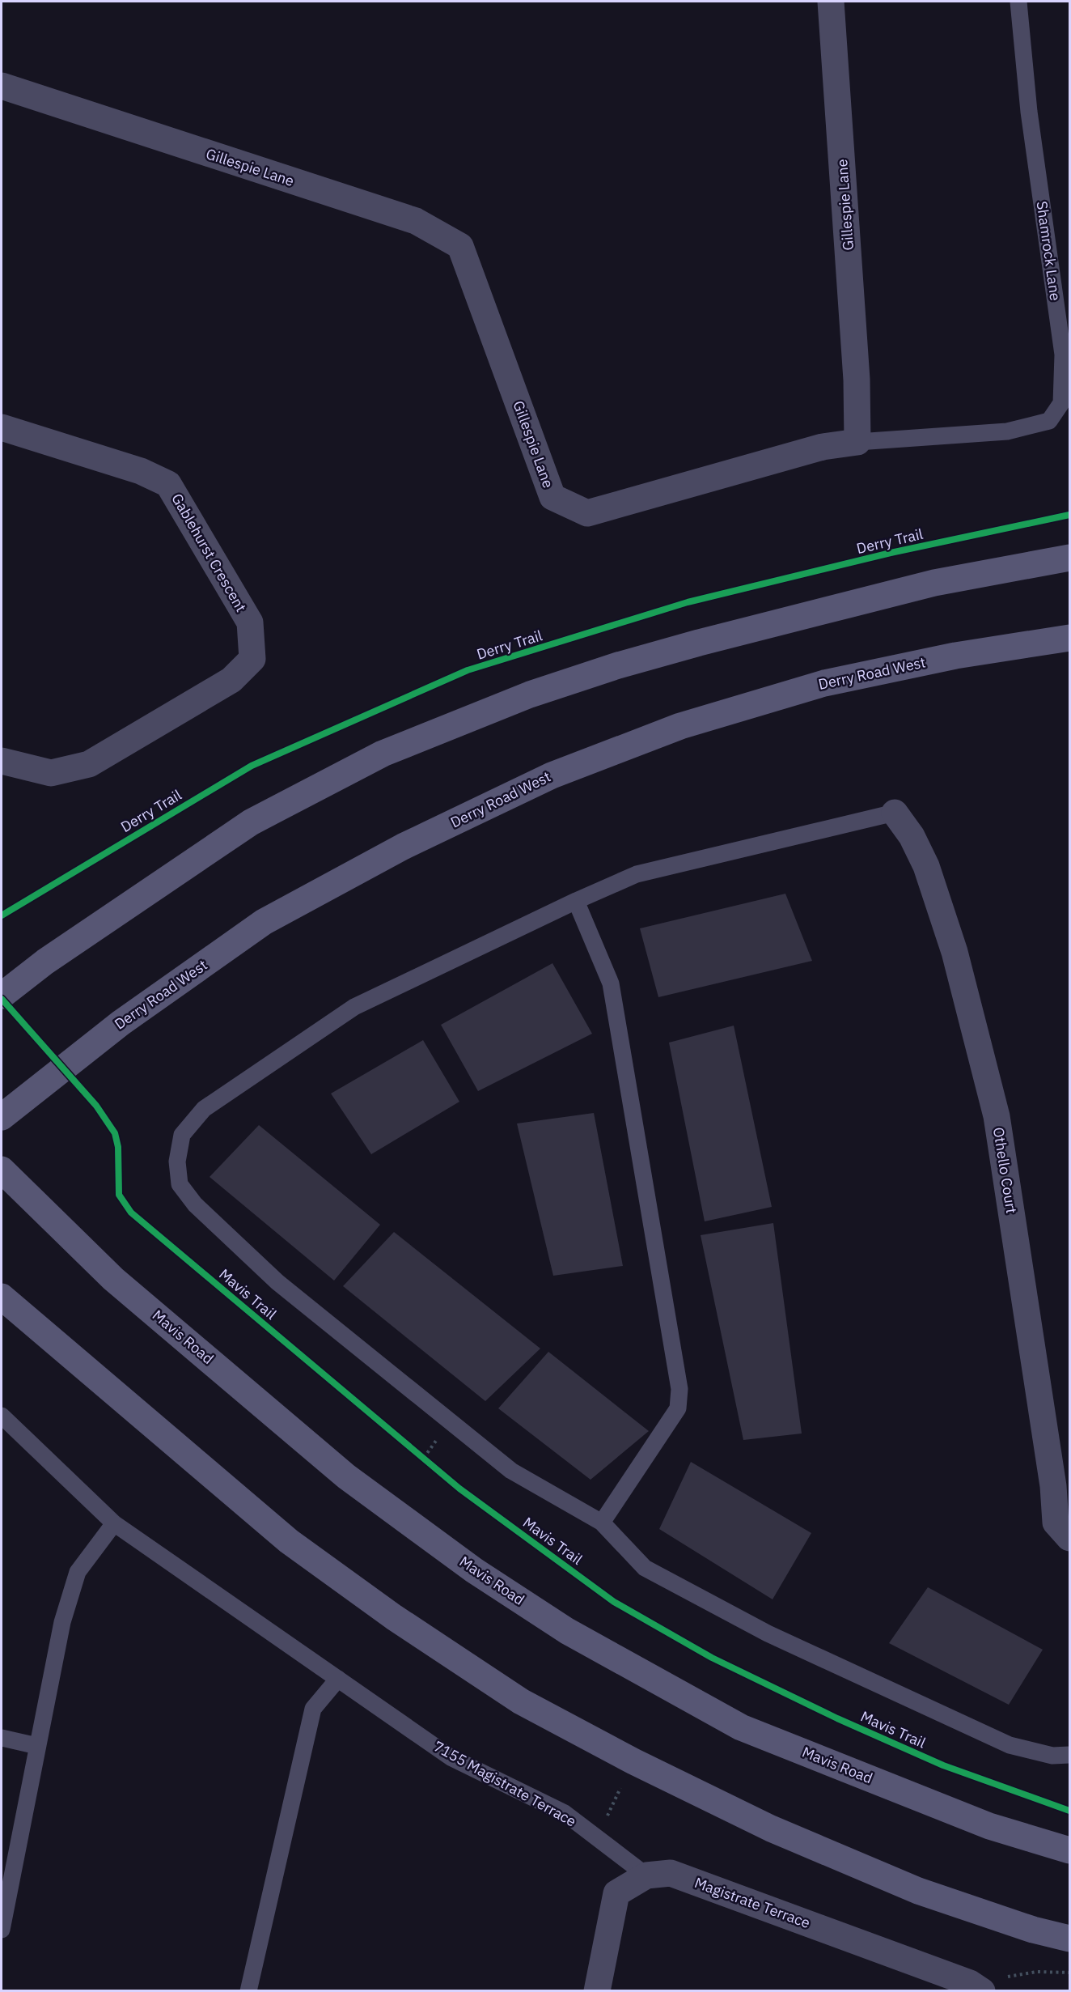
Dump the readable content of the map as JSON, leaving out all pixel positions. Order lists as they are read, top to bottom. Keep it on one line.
{"streets":{"main road":["Derry Road West","Mavis Road"],"street":["Gillespie Lane","Gablehurst Crescent","Othello Court","Magistrate Terrace"],"lane":["Shamrock Lane","7155 Magistrate Terrace"],"cycle path":["Derry Trail","Mavis Trail"]},"crossings":[["Gillespie Lane","Shamrock Lane"],["7155 Magistrate Terrace","Magistrate Terrace"]]}
